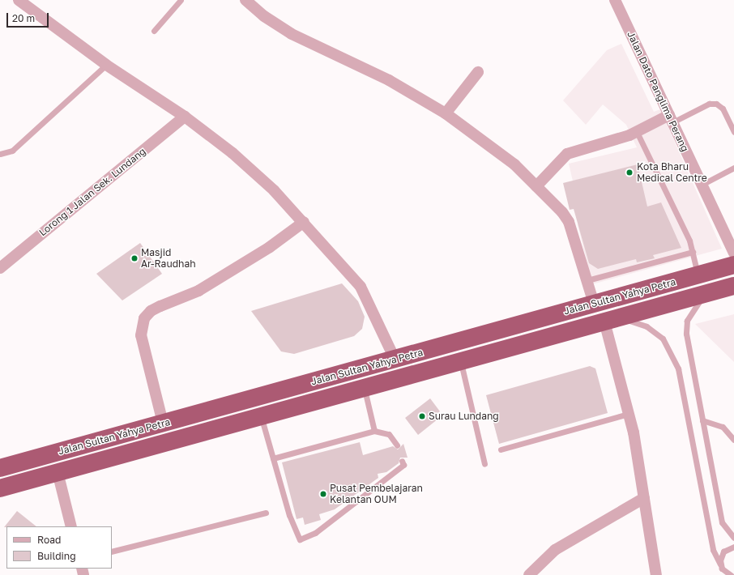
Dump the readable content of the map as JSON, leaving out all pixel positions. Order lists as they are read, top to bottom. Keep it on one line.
{"streets":{"highway":["Jalan Sultan Yahya Petra"],"street":["Jalan Dato Panglima Perang","Lorong 1 Jalan Sek. Lundang"]},"places":["Kota Bharu Medical Centre","Masjid Ar-Raudhah","Surau Lundang","Pusat Pembelajaran Kelantan OUM"],"legend":["Road","Building"],"scale_bar":"20 m"}
